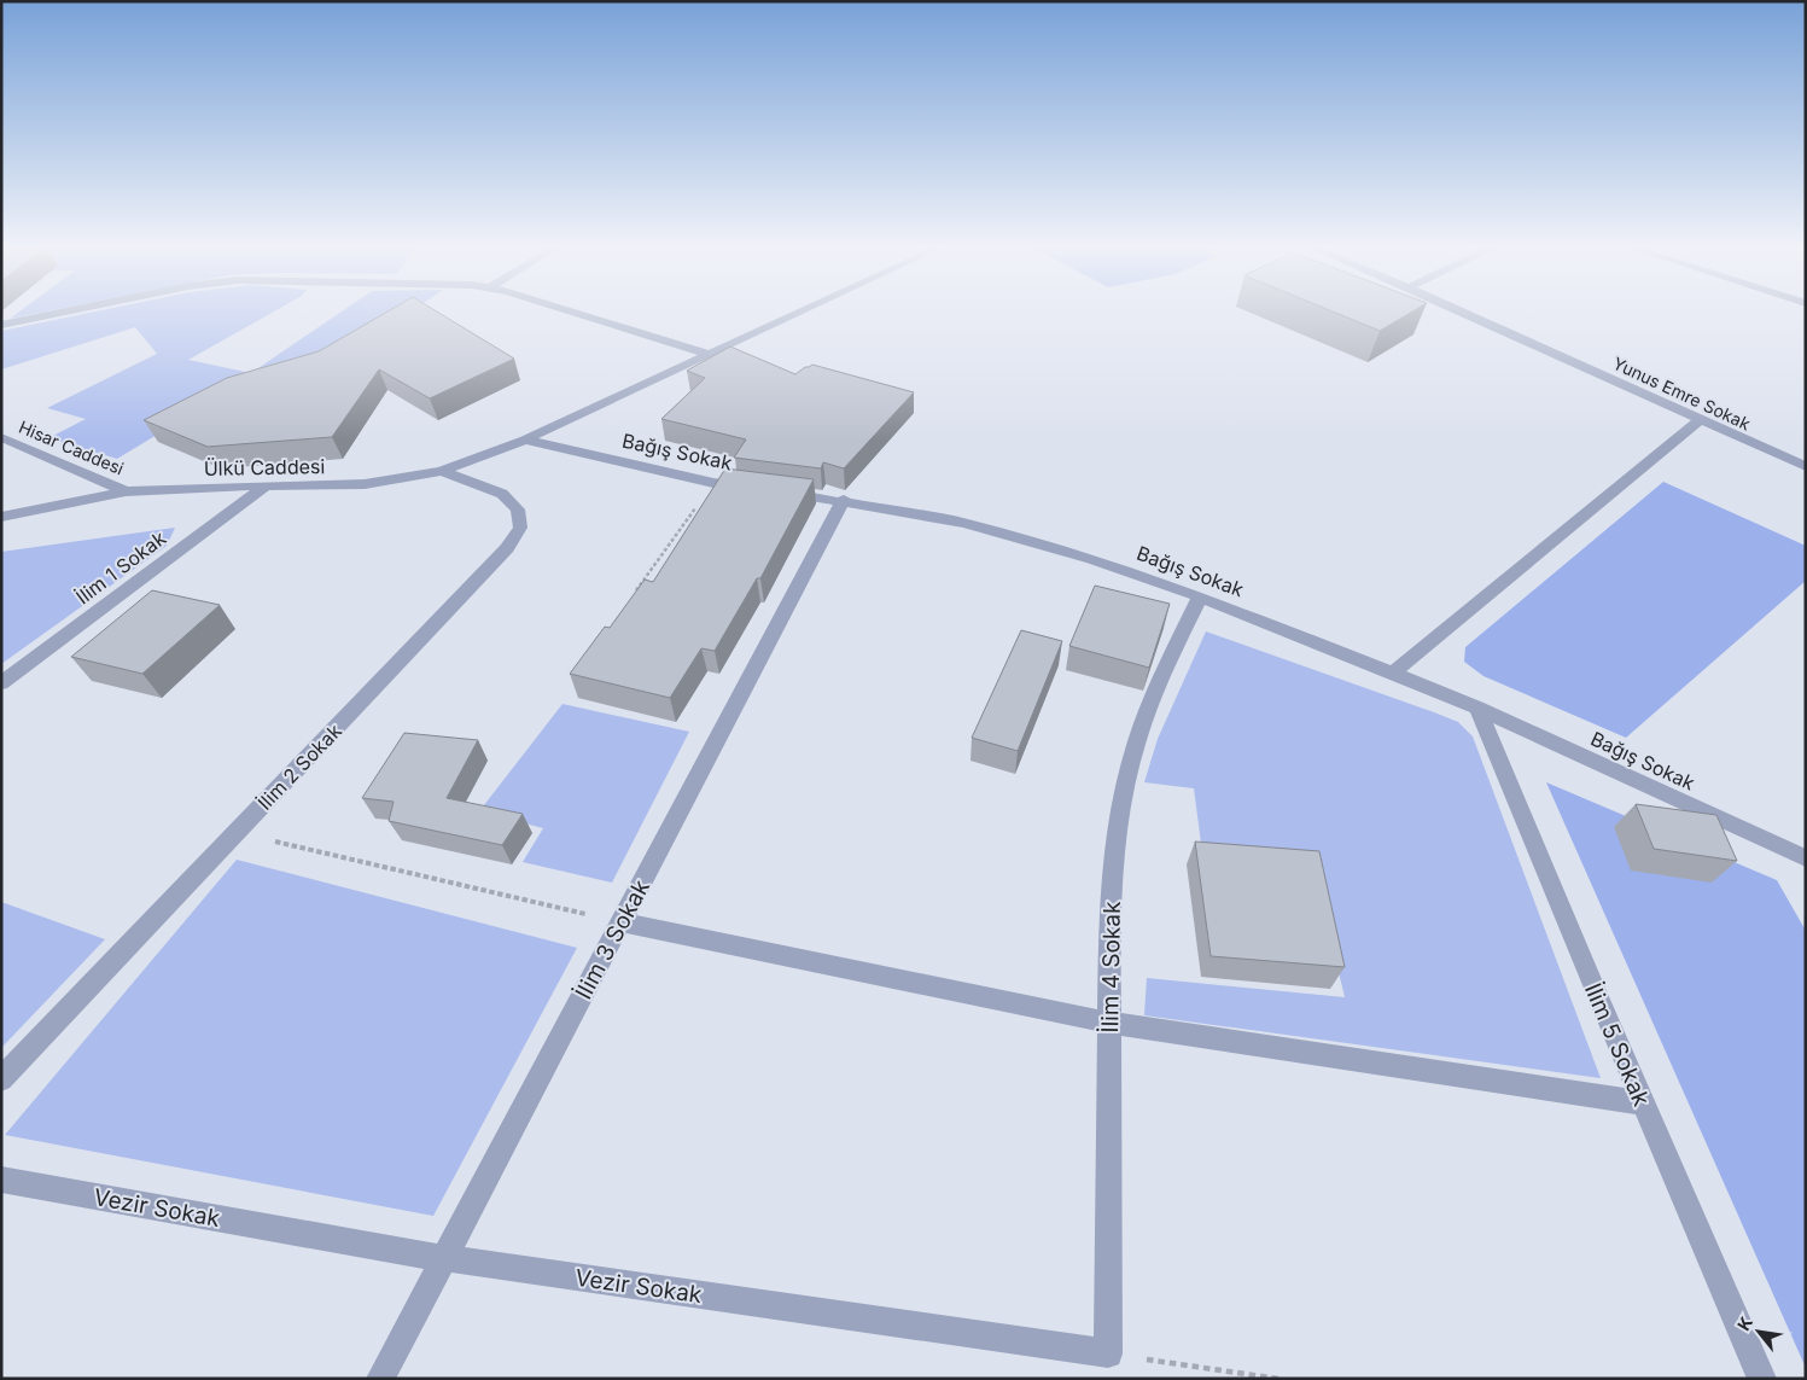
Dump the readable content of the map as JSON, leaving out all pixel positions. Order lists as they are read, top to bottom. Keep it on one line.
{"streets":{"street":["Yunus Emre Sokak","Hisar Caddesi","Bağış Sokak","Ülkü Caddesi","İlim 1 Sokak","İlim 2 Sokak","İlim 3 Sokak","İlim 4 Sokak","İlim 5 Sokak","Vezir Sokak"]},"crossings":[["Hisar Caddesi","Ülkü Caddesi"],["Bağış Sokak","Ülkü Caddesi"],["Bağış Sokak","İlim 3 Sokak"],["Bağış Sokak","İlim 4 Sokak"],["Bağış Sokak","İlim 5 Sokak"],["Ülkü Caddesi","İlim 1 Sokak"],["Ülkü Caddesi","İlim 2 Sokak"],["İlim 3 Sokak","Vezir Sokak"],["İlim 4 Sokak","Vezir Sokak"]],"north":"top left"}
